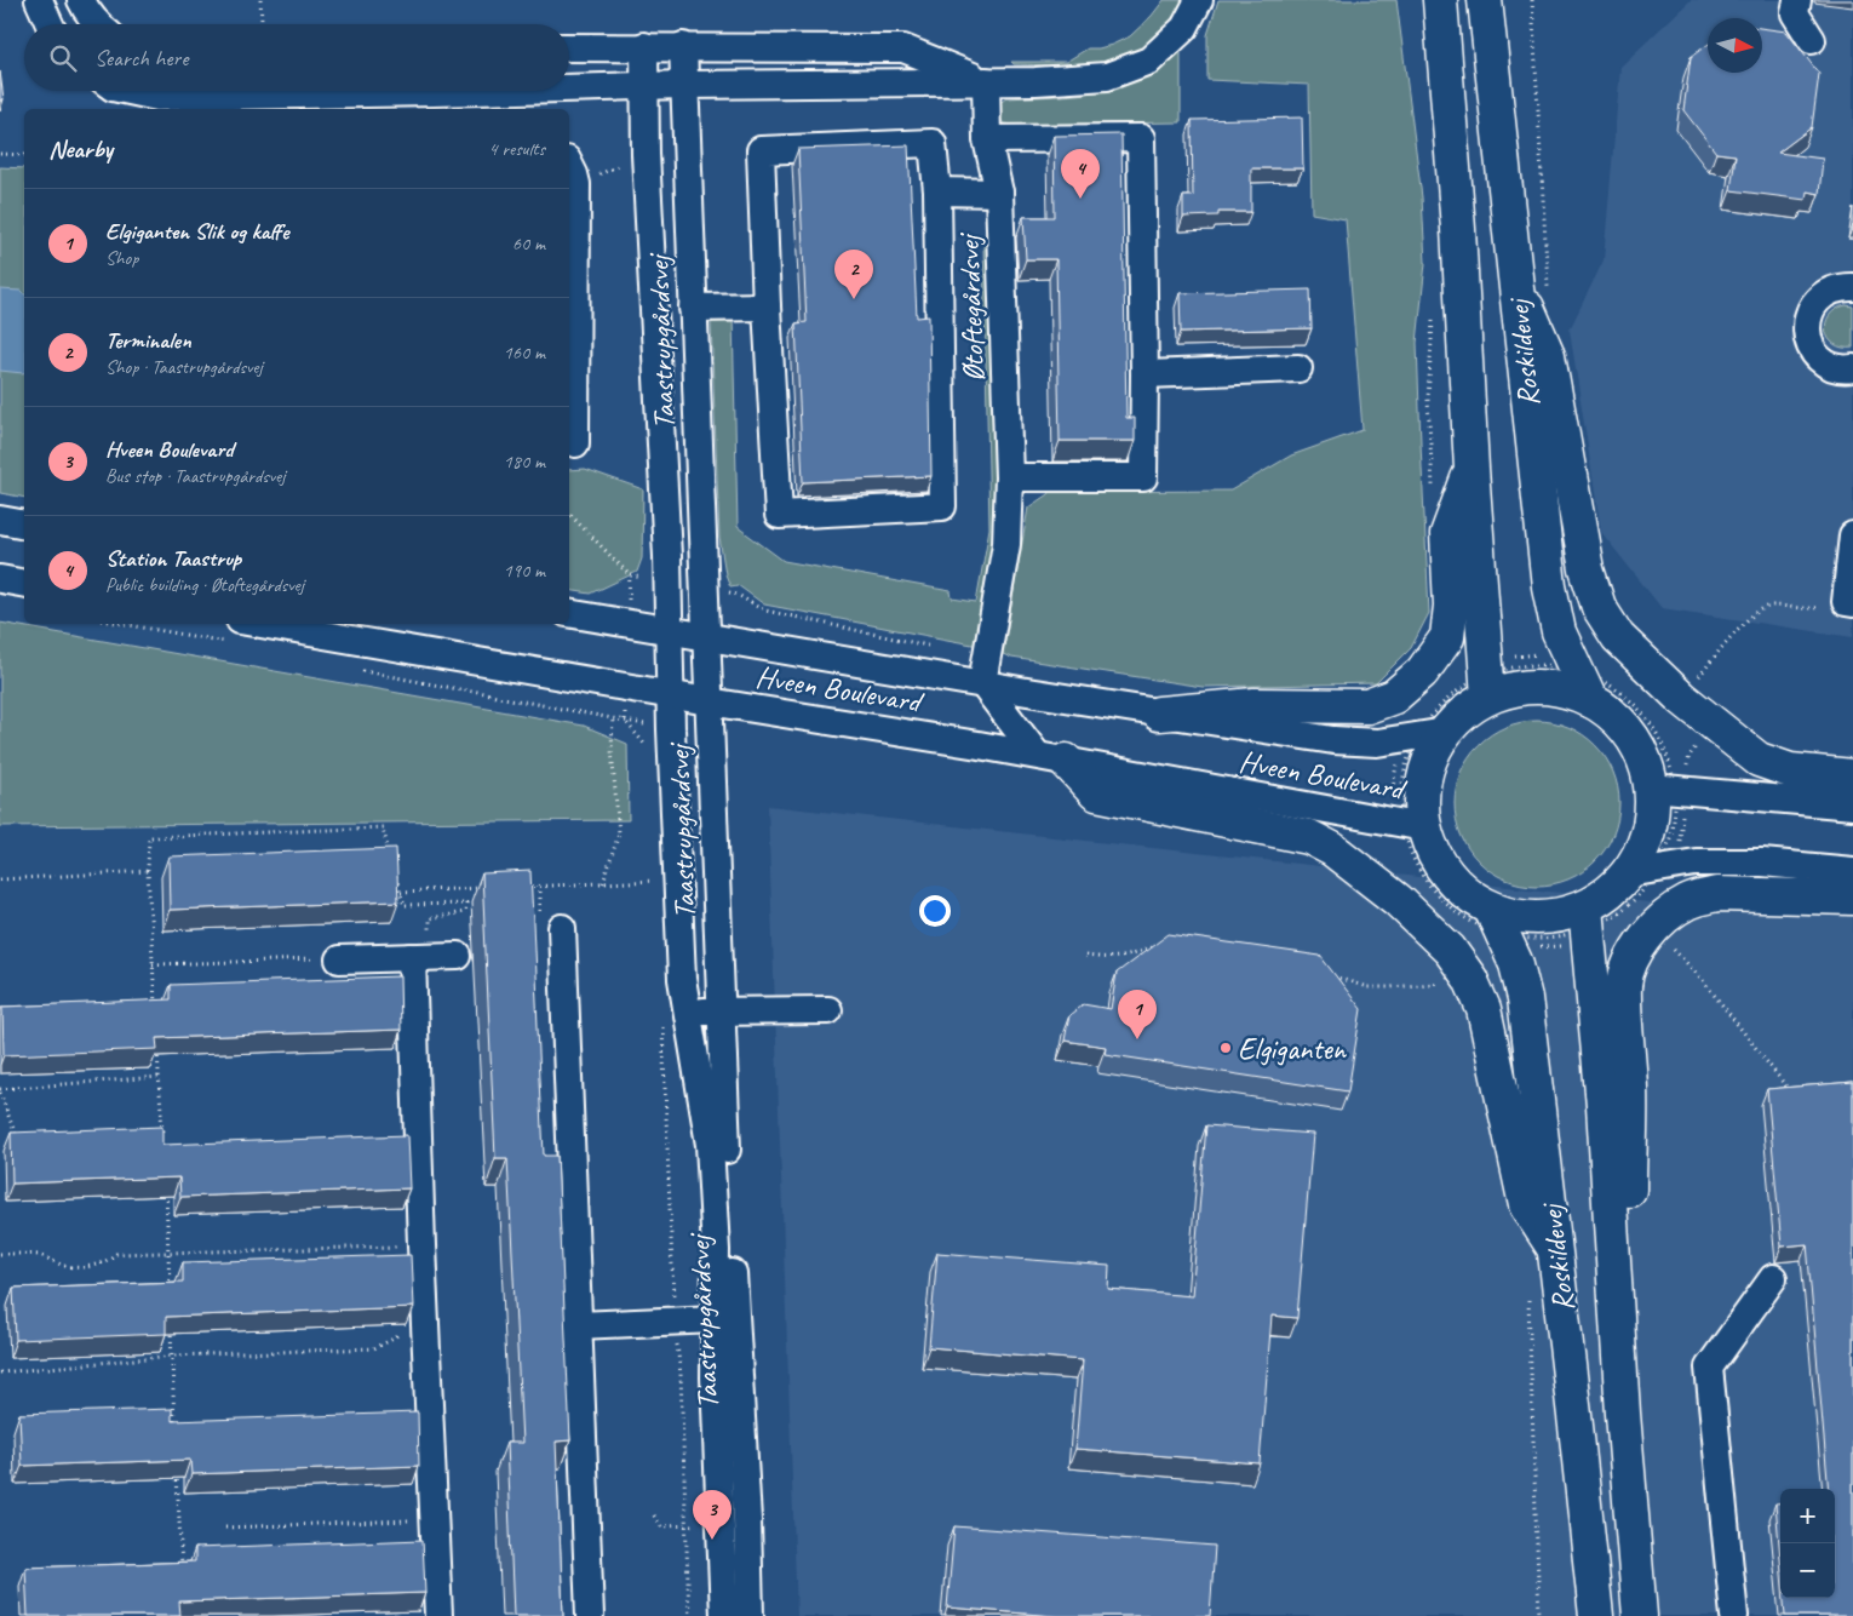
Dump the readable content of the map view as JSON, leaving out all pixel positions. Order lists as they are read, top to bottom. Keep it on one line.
{"streets":{"main road":["Roskildevej"],"street":["Øtoftegårdsvej","Taastrupgårdsvej","Hveen Boulevard"]},"crossings":[["Øtoftegårdsvej","Hveen Boulevard"],["Taastrupgårdsvej","Hveen Boulevard"]],"places":["Elgiganten"],"north":"right","page":{"search":"Search here","heading":["Nearby","4 results"],"pins":["4","2","1","3"],"list":[{"mark":"1","name":"Elgiganten Slik og kaffe","note":"Shop","value":"60 m"},{"mark":"2","name":"Terminalen","note":"Shop · Taastrupgårdsvej","value":"160 m"},{"mark":"3","name":"Hveen Boulevard","note":"Bus stop · Taastrupgårdsvej","value":"180 m"},{"mark":"4","name":"Station Taastrup","note":"Public building · Øtoftegårdsvej","value":"190 m"}],"map_buttons":["+","−"]}}
